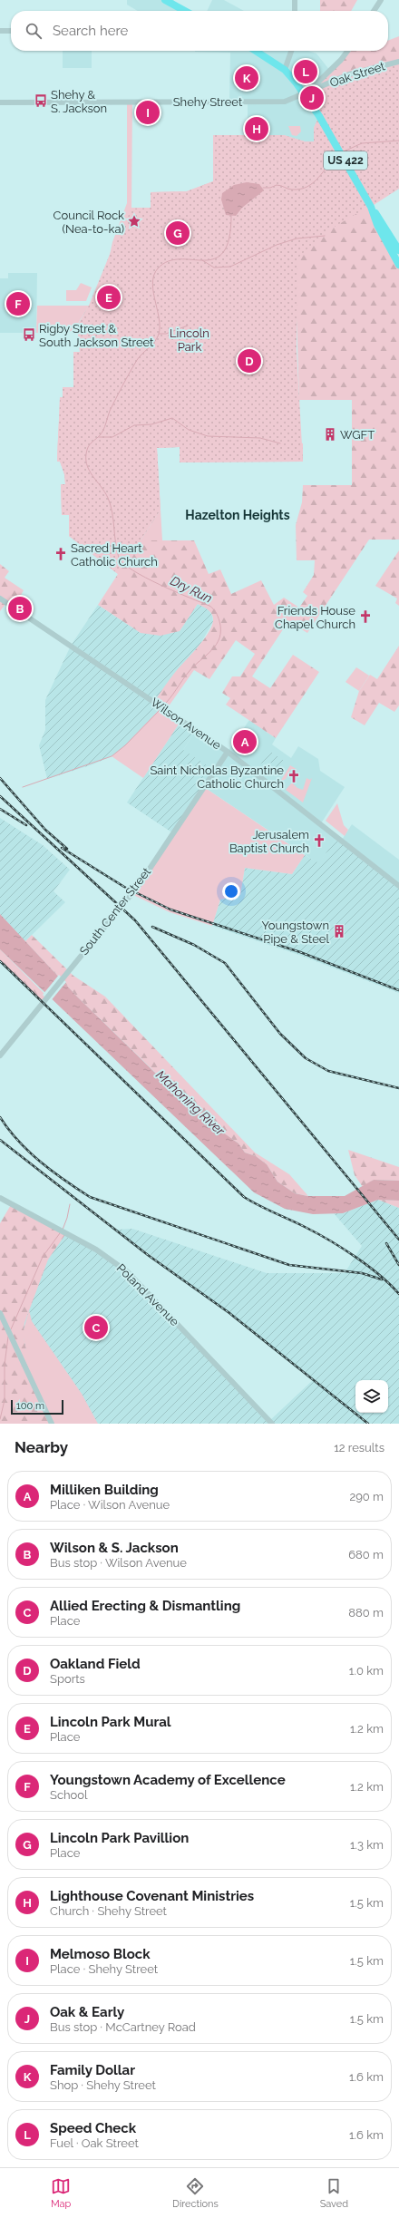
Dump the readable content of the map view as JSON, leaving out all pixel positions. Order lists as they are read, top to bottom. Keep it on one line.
{"streets":{"highway":["US 422"],"main road":["Oak Street","Shehy Street","Wilson Avenue","South Center Street","Poland Avenue"]},"crossings":[["Oak Street","Shehy Street"],["Oak Street","US 422"],["Shehy Street","US 422"],["Wilson Avenue","South Center Street"]],"districts":["Hazelton Heights"],"water":["Dry Run","Mahoning River"],"parks":["Lincoln Park"],"places":{"bus stop":["Shehy & S. Jackson","Rigby Street & South Jackson Street"],"place":["Council Rock (Nea-to-ka)"],"building":["WGFT","Youngstown Pipe & Steel"],"church":["Sacred Heart Catholic Church","Friends House Chapel Church","Saint Nicholas Byzantine Catholic Church","Jerusalem Baptist Church"]},"scale_bar":"100 m","page":{"search":"Search here","pins":["L","K","J","I","H","G","E","F","D","B","A","C"],"scale":"100 m","heading":["Nearby","12 results"],"list":[{"mark":"A","name":"Milliken Building","note":"Place · Wilson Avenue","value":"290 m"},{"mark":"B","name":"Wilson & S. Jackson","note":"Bus stop · Wilson Avenue","value":"680 m"},{"mark":"C","name":"Allied Erecting & Dismantling","note":"Place","value":"880 m"},{"mark":"D","name":"Oakland Field","note":"Sports","value":"1.0 km"},{"mark":"E","name":"Lincoln Park Mural","note":"Place","value":"1.2 km"},{"mark":"F","name":"Youngstown Academy of Excellence","note":"School","value":"1.2 km"},{"mark":"G","name":"Lincoln Park Pavillion","note":"Place","value":"1.3 km"},{"mark":"H","name":"Lighthouse Covenant Ministries","note":"Church · Shehy Street","value":"1.5 km"},{"mark":"I","name":"Melmoso Block","note":"Place · Shehy Street","value":"1.5 km"},{"mark":"J","name":"Oak & Early","note":"Bus stop · McCartney Road","value":"1.5 km"},{"mark":"K","name":"Family Dollar","note":"Shop · Shehy Street","value":"1.6 km"},{"mark":"L","name":"Speed Check","note":"Fuel · Oak Street","value":"1.6 km"}],"nav":["Map","Directions","Saved"]}}
